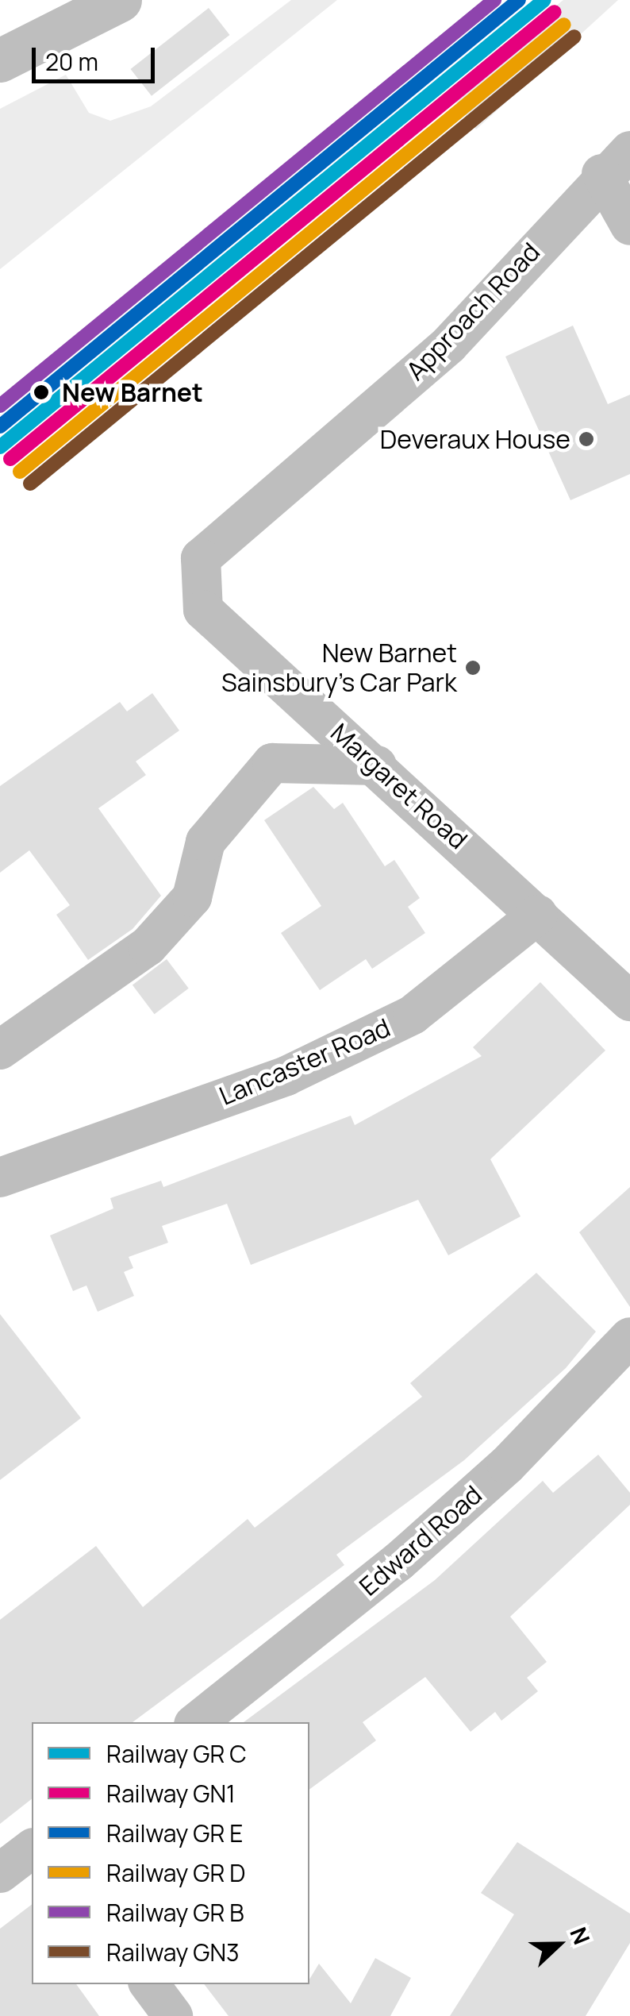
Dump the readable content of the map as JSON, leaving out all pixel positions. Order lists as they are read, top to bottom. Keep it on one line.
{"streets":{"street":["Approach Road","Margaret Road","Lancaster Road","Edward Road"]},"crossings":[["Approach Road","Margaret Road"],["Margaret Road","Lancaster Road"]],"places":["New Barnet","Deveraux House","New Barnet Sainsbury's Car Park"],"lines":["rail line GN1","rail line GN3"],"legend":["Railway GR C","Railway GN1","Railway GR E","Railway GR D","Railway GR B","Railway GN3"],"scale_bar":"20 m","north":"right"}
